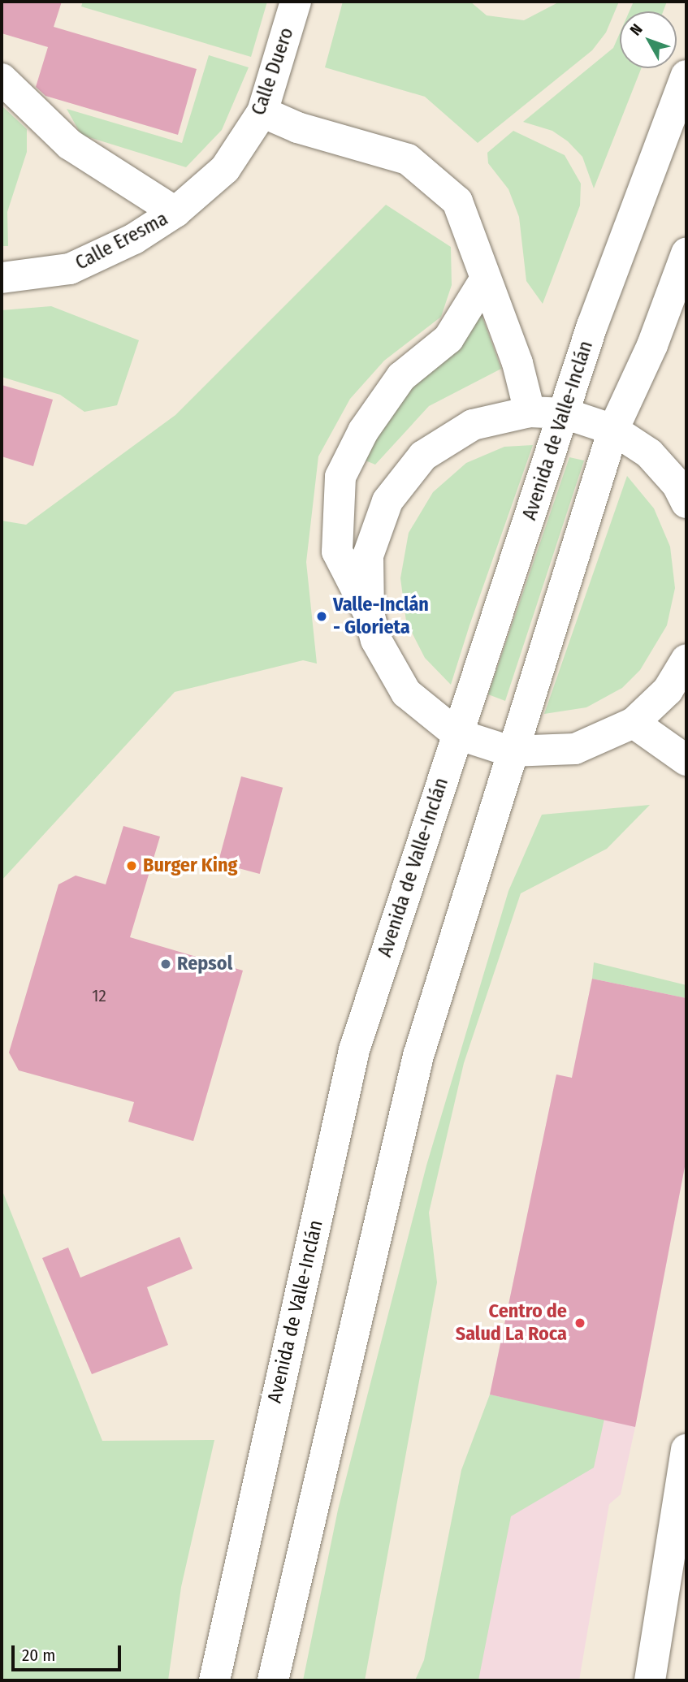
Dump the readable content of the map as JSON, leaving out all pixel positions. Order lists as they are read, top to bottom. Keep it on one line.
{"streets":{"main road":["Calle Duero","Calle Eresma","Avenida de Valle-Inclán"]},"crossings":[["Calle Duero","Calle Eresma"]],"places":["Valle-Inclán - Glorieta","Burger King","Repsol","Centro de Salud La Roca"],"house_numbers":["12"],"scale_bar":"20 m","north":"top left"}
